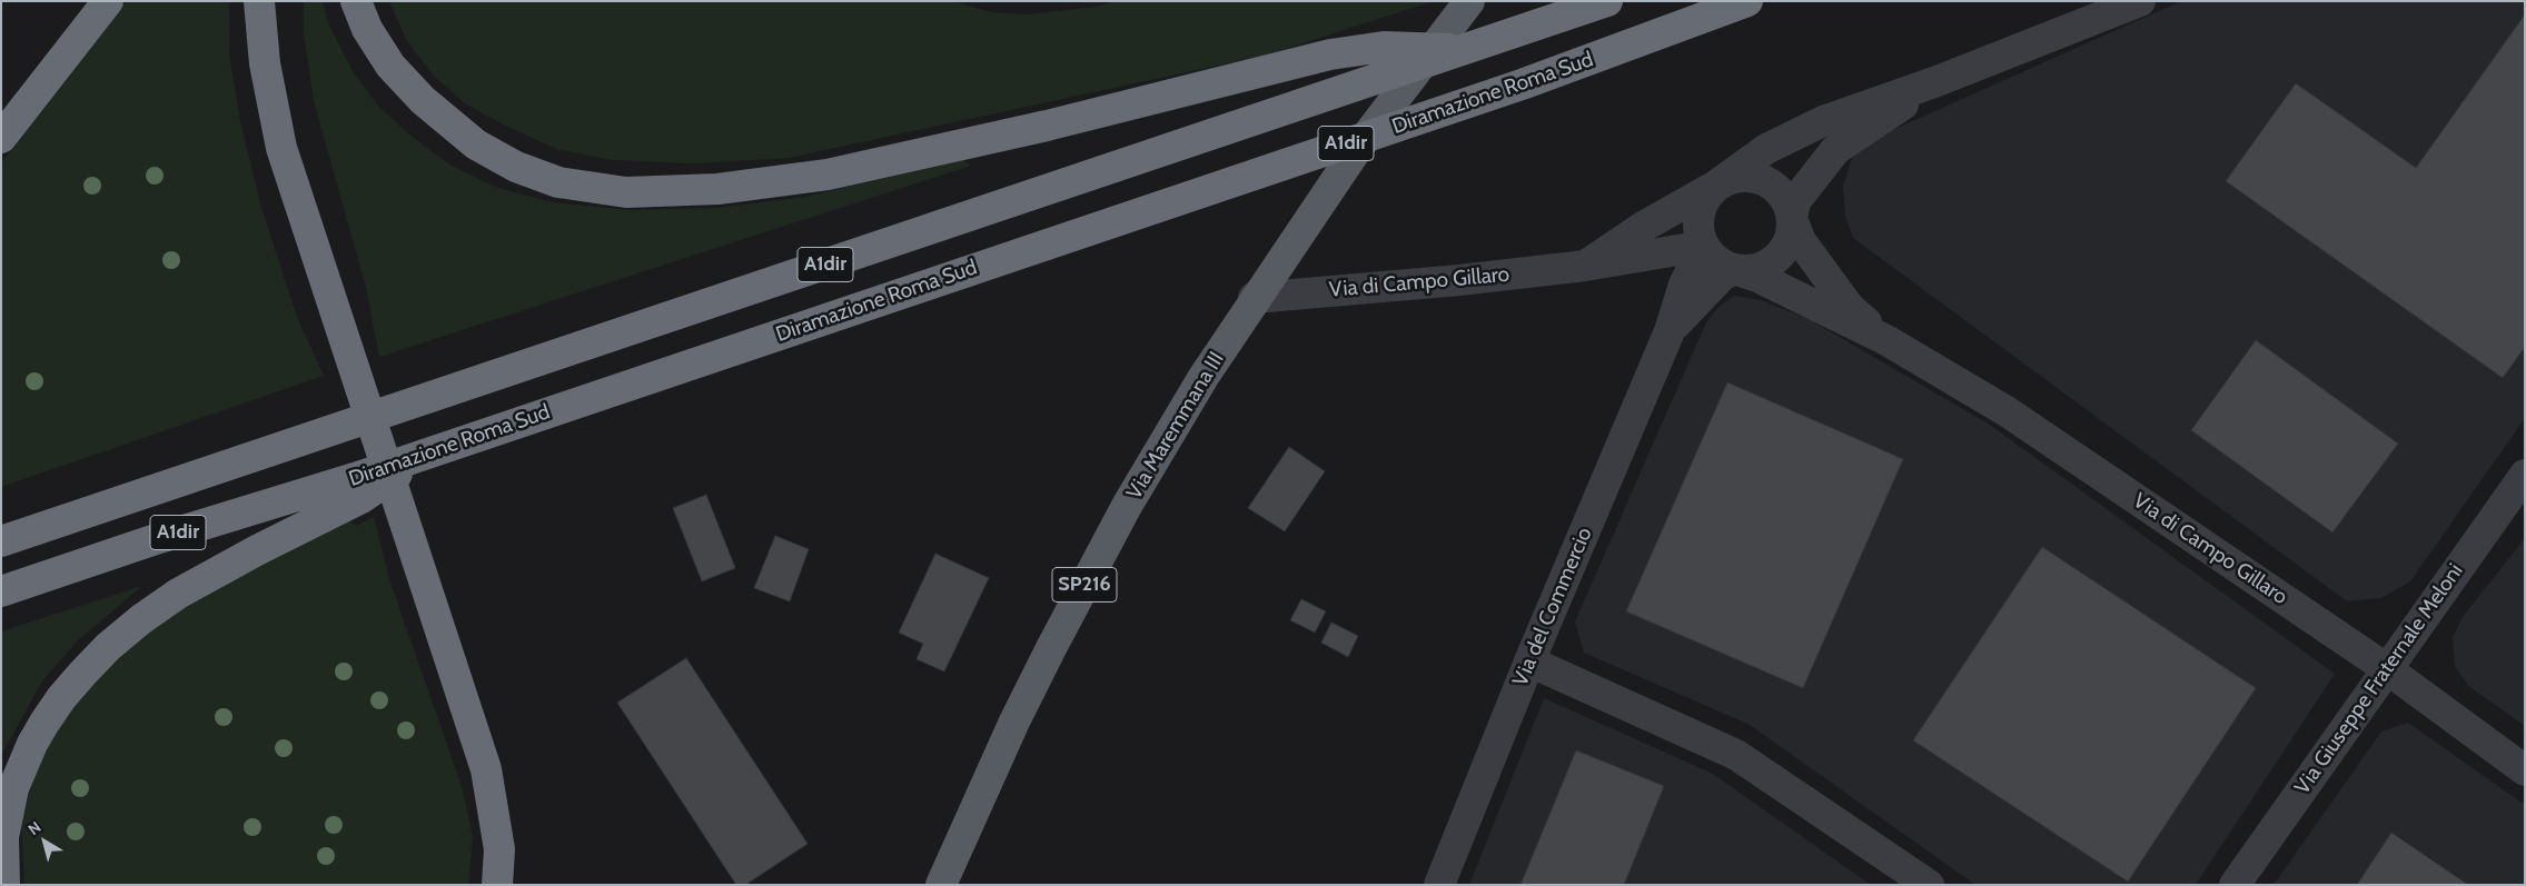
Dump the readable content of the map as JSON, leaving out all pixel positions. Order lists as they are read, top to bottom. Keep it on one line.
{"streets":{"highway":["Diramazione Roma Sud","A1dir"],"main road":["Via Maremmana III","SP216"],"street":["Via di Campo Gillaro","Via del Commercio","Via Giuseppe Fraternale Meloni"]},"crossings":[["Via di Campo Gillaro","Via Maremmana III"],["Via di Campo Gillaro","Via del Commercio"],["Via di Campo Gillaro","Via Giuseppe Fraternale Meloni"]],"north":"top left"}
